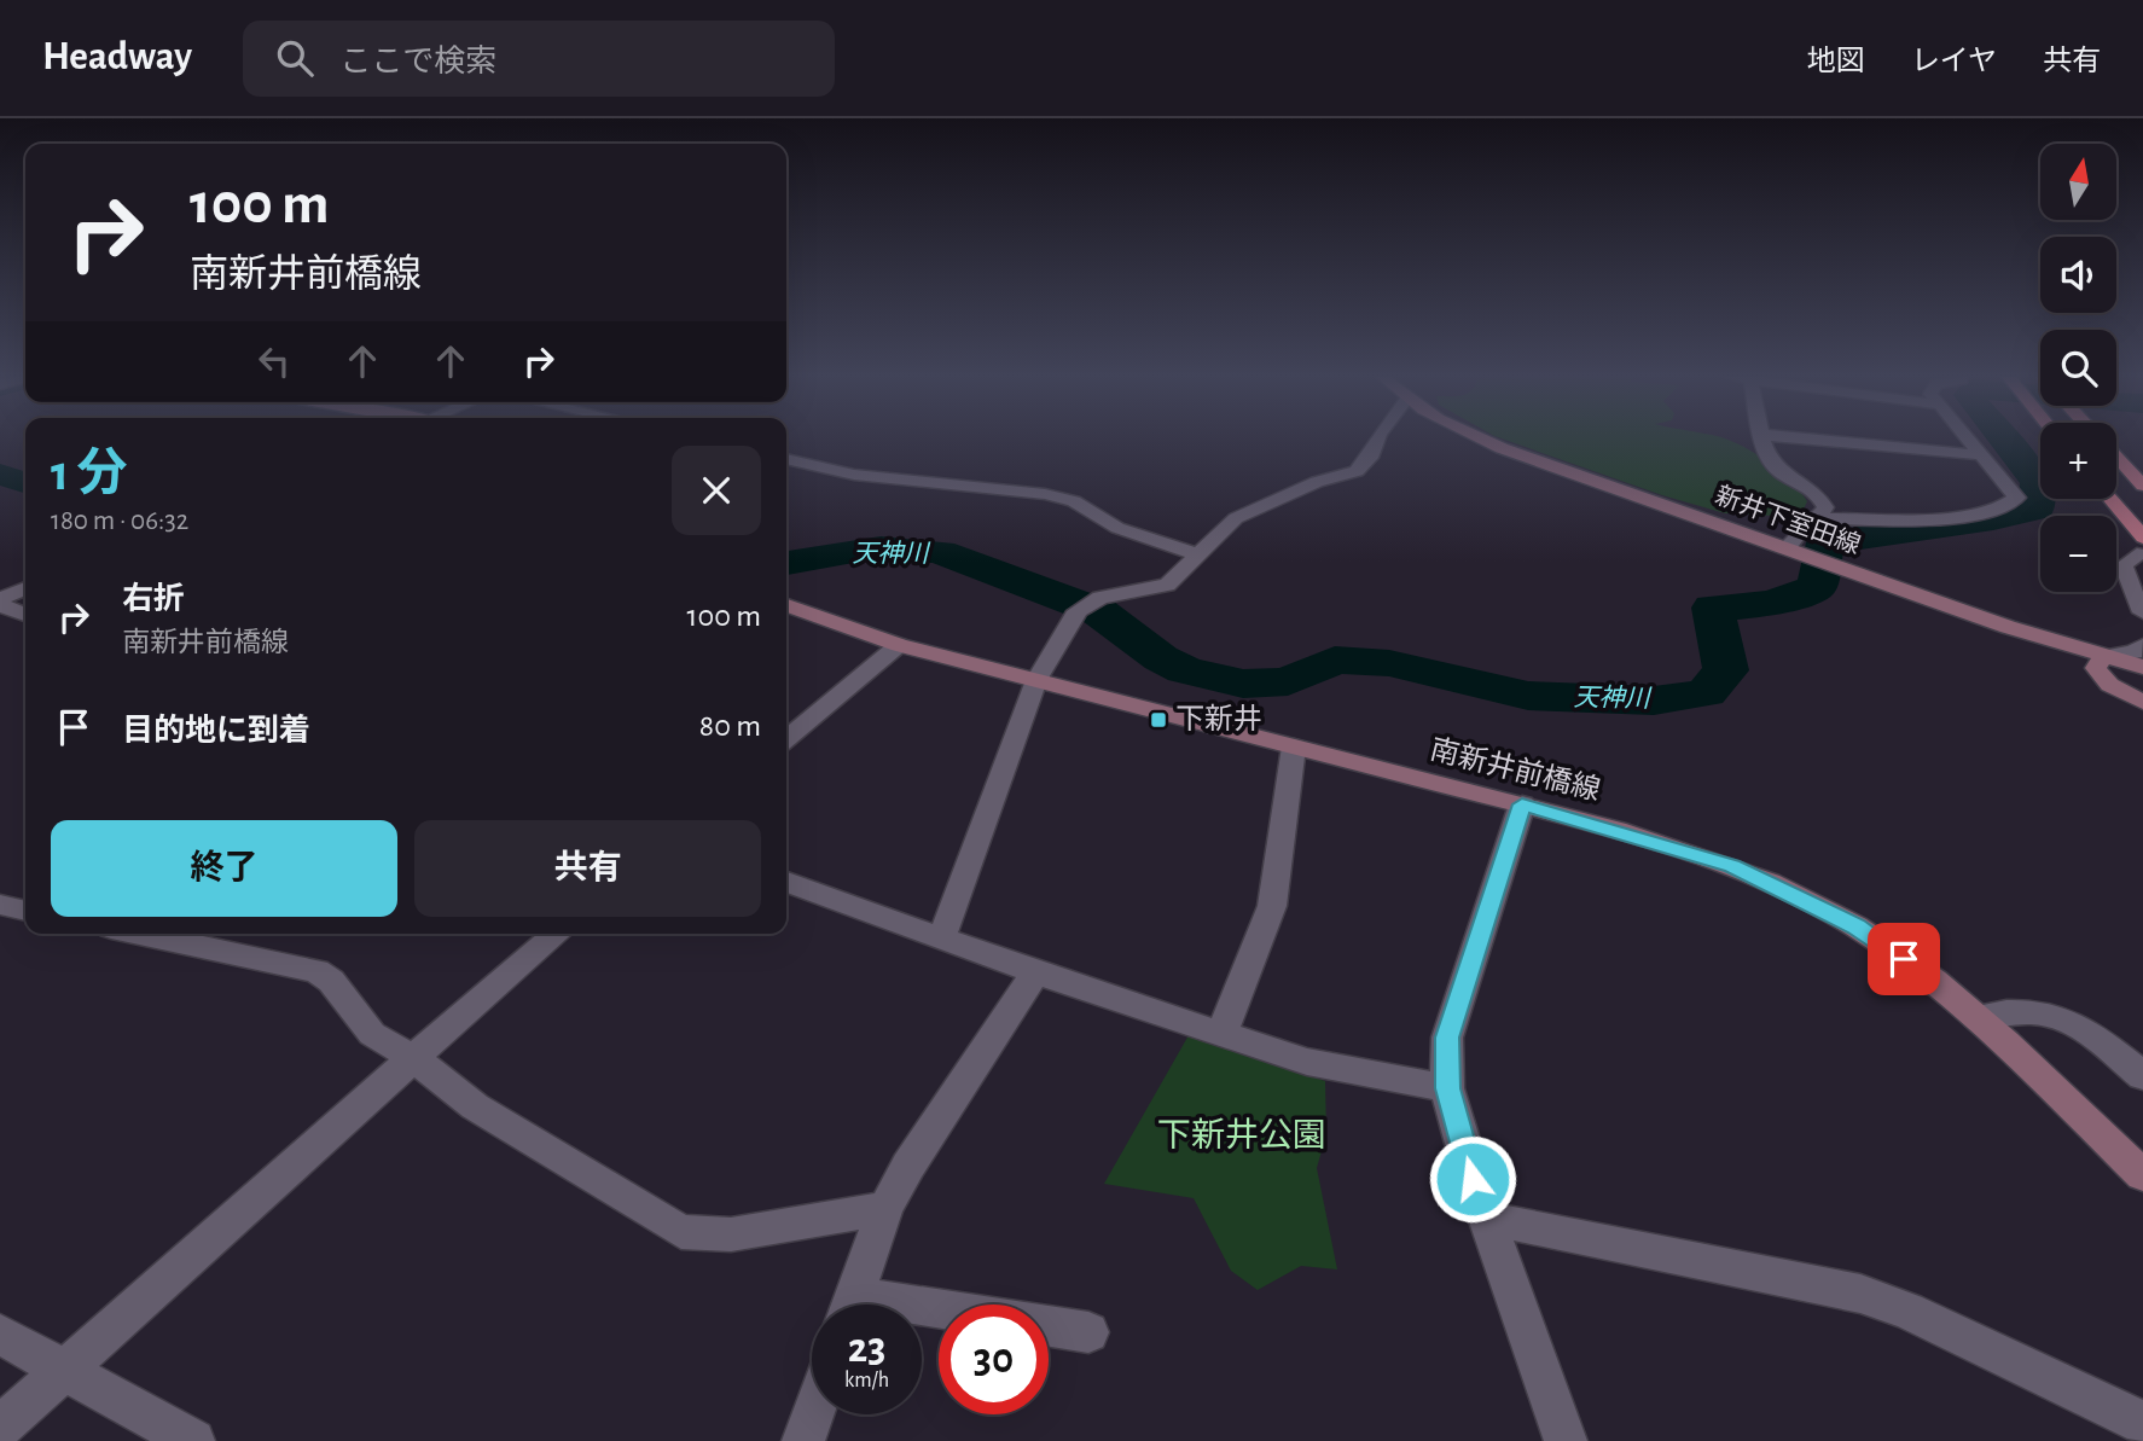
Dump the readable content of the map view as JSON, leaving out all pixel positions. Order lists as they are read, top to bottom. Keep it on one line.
{"streets":{"main road":["新井下室田線","南新井前橋線"]},"water":["天神川"],"parks":["下新井公園"],"places":{"transit":["下新井"]},"north":"top","page":{"header":"Headway","search":"ここで検索","nav":["地図","レイヤ","共有"],"map_buttons":["+","−"],"turn":["100 m","南新井前橋線"],"heading":["1 分","180 m · 06:32"],"list":[{"name":"右折","note":"南新井前橋線","value":"100 m"},{"name":"目的地に到着","value":"80 m"}],"buttons":["終了","共有"],"speed":"23 km/h","limit":"30"}}
